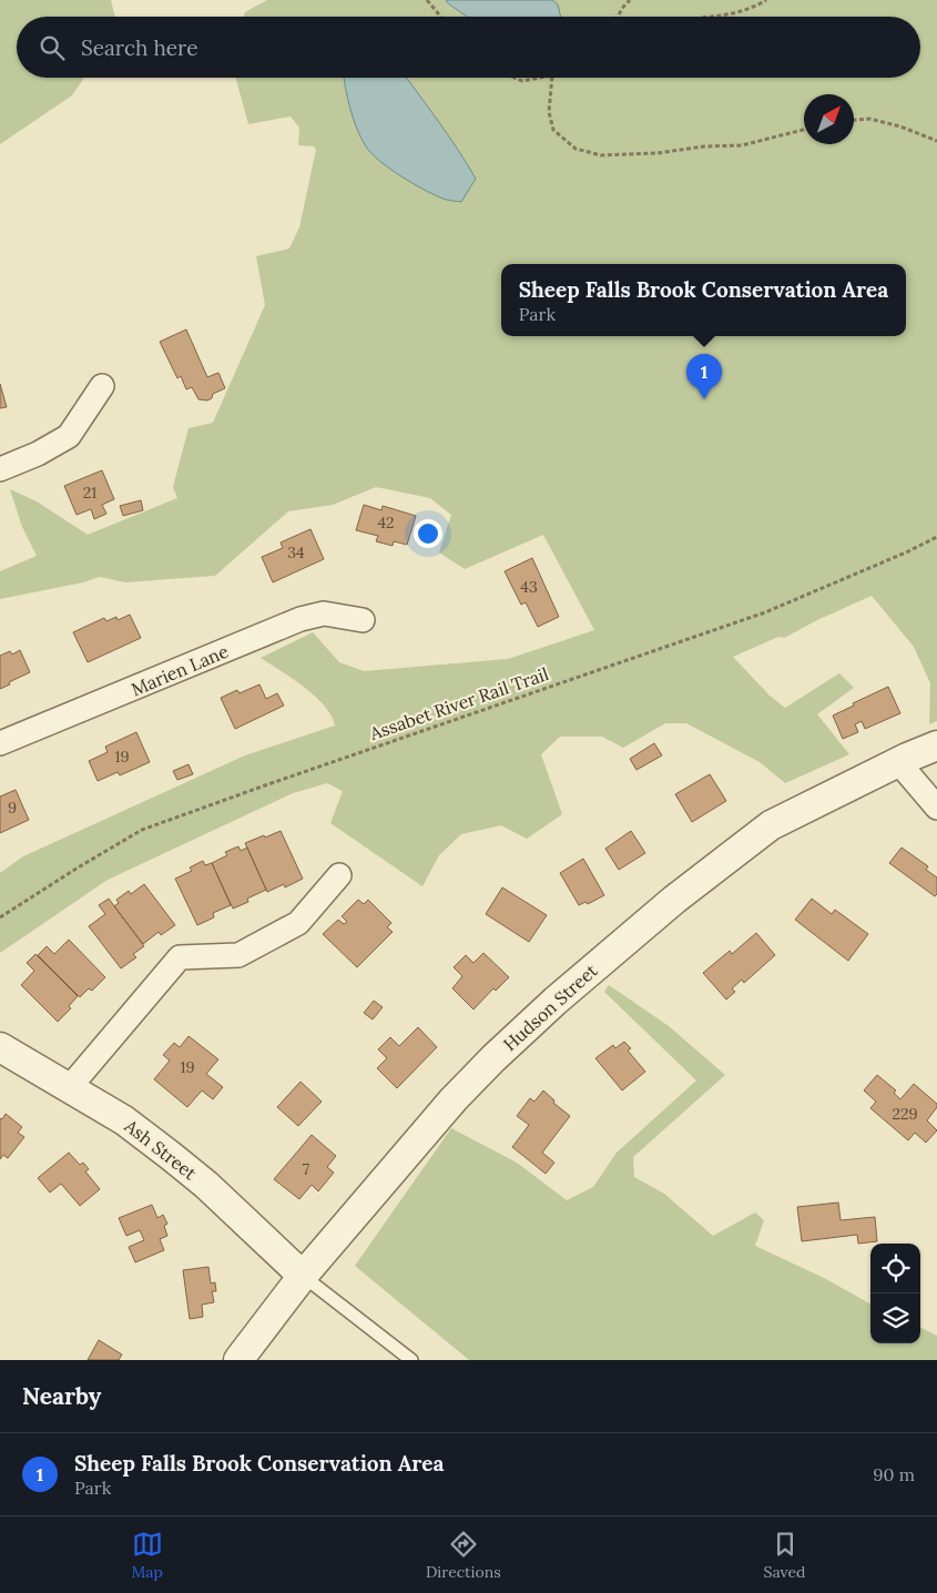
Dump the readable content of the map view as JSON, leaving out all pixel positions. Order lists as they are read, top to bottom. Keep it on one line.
{"streets":{"street":["Marien Lane","Hudson Street","Ash Street"],"path":["Assabet River Rail Trail"]},"crossings":[["Hudson Street","Ash Street"]],"house_numbers":["21","42","34","43","19","9","19","229","7"],"north":"top right","page":{"search":"Search here","popup":["Sheep Falls Brook Conservation Area","Park"],"pins":"1","heading":"Nearby","list":[{"mark":"1","name":"Sheep Falls Brook Conservation Area","note":"Park","value":"90 m"}],"nav":["Map","Directions","Saved"]}}
